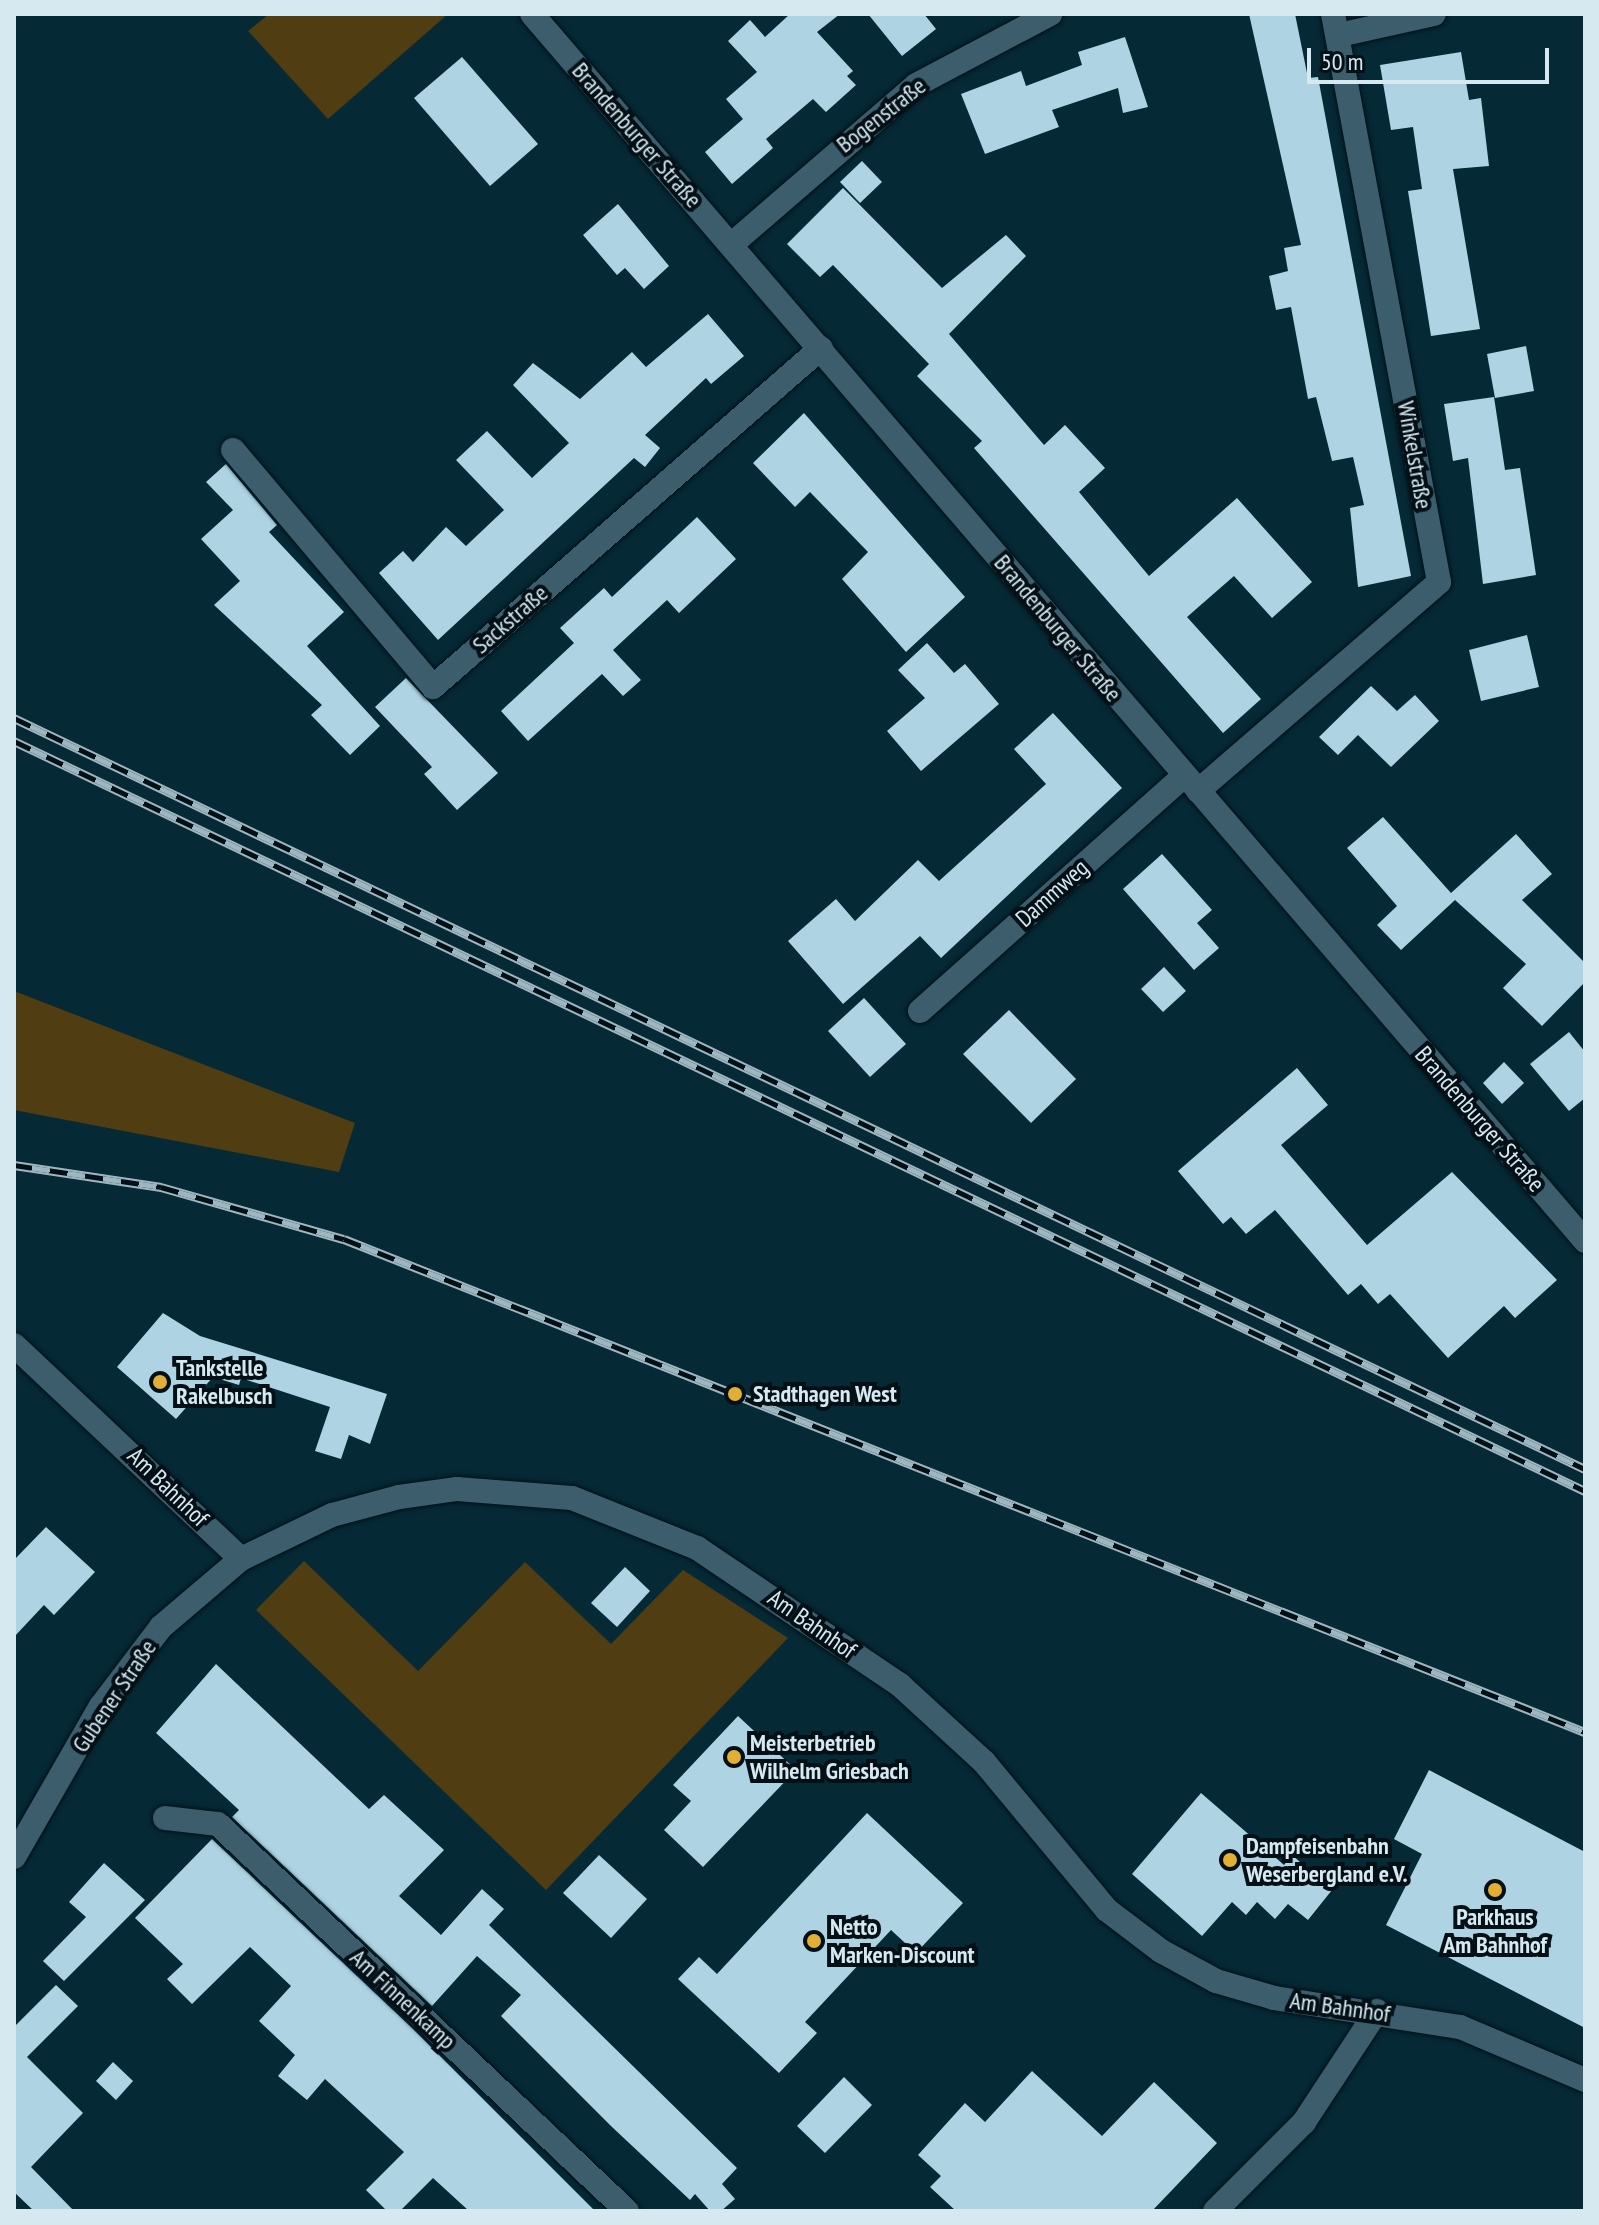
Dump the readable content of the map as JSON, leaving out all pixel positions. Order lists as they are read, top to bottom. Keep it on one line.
{"streets":{"street":["Bogenstraße","Brandenburger Straße","Winkelstraße","Sackstraße","Dammweg","Am Bahnhof","Gubener Straße","Am Finnenkamp"]},"crossings":[["Bogenstraße","Brandenburger Straße"],["Brandenburger Straße","Winkelstraße"],["Brandenburger Straße","Sackstraße"],["Brandenburger Straße","Dammweg"],["Winkelstraße","Dammweg"],["Am Bahnhof","Gubener Straße"]],"places":["Tankstelle Rakelbusch","Stadthagen West","Meisterbetrieb Wilhelm Griesbach","Dampfeisenbahn Weserbergland e.V.","Parkhaus Am Bahnhof","Netto Marken-Discount"],"scale_bar":"50 m"}
